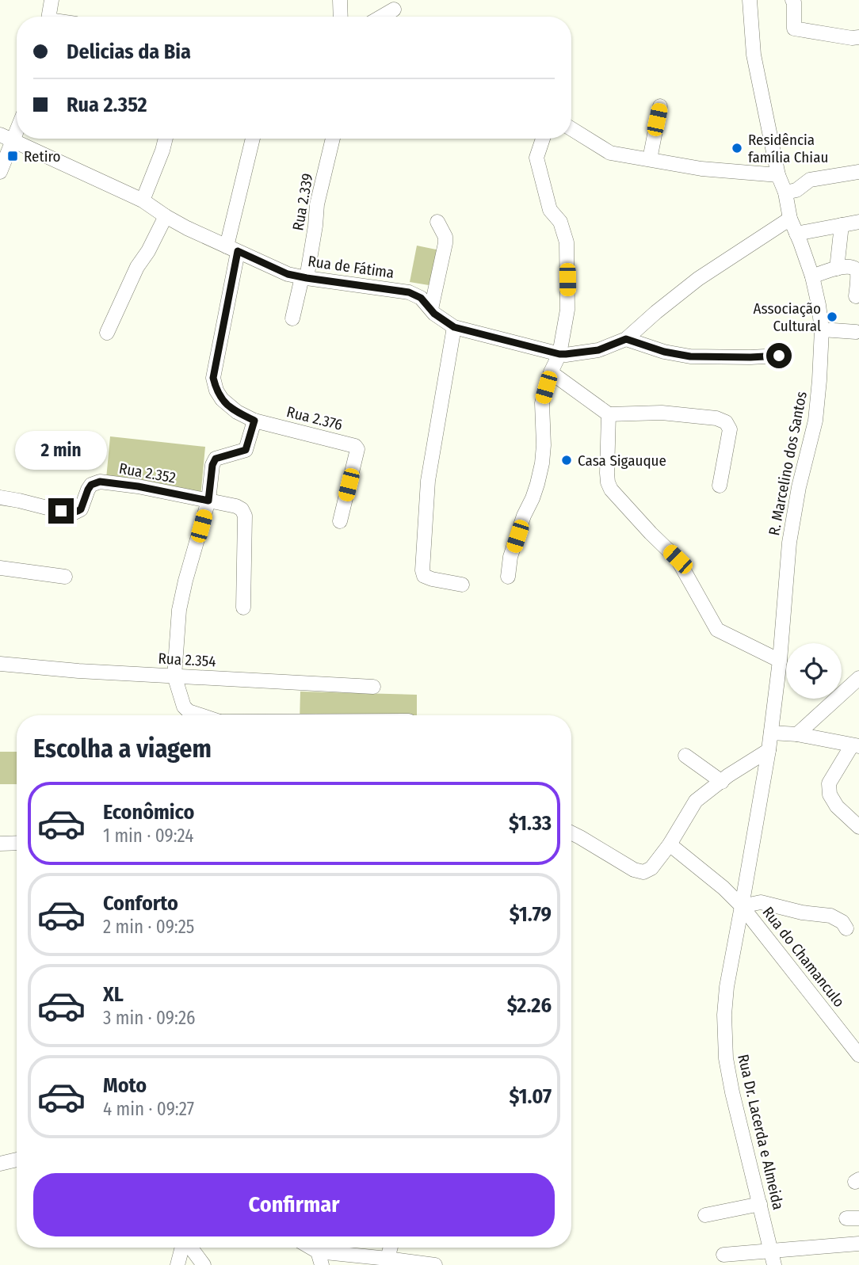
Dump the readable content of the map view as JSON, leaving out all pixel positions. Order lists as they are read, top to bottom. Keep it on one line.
{"streets":{"street":["Rua 2.339","Rua de Fátima","Rua 2.376","R. Marcelino dos Santos","Rua 2.352","Rua 2.354","Rua do Chamanculo","Rua Dr. Lacerda e Almeida"]},"crossings":[["Rua 2.339","Rua de Fátima"],["Rua de Fátima","R. Marcelino dos Santos"],["R. Marcelino dos Santos","Rua do Chamanculo"],["R. Marcelino dos Santos","Rua Dr. Lacerda e Almeida"],["Rua do Chamanculo","Rua Dr. Lacerda e Almeida"]],"places":{"other":["Residência família Chiau","Associação Cultural","Casa Sigauque"],"transit":["Retiro"]},"page":{"banner":["Delicias da Bia","Rua 2.352"],"bubble":"2 min","heading":"Escolha a viagem","list":[{"name":"Econômico","note":"1 min · 09:24","value":"$1.33"},{"name":"Conforto","note":"2 min · 09:25","value":"$1.79"},{"name":"XL","note":"3 min · 09:26","value":"$2.26"},{"name":"Moto","note":"4 min · 09:27","value":"$1.07"}],"buttons":"Confirmar"}}
